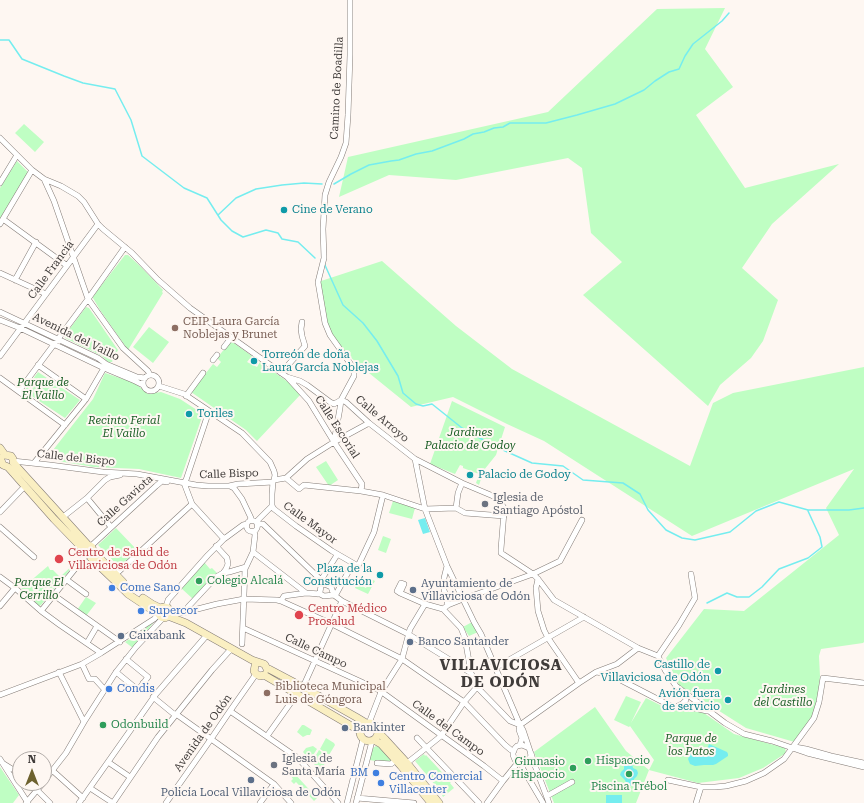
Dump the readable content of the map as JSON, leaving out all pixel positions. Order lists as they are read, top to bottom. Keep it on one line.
{"streets":{"street":["Camino de Boadilla","Calle Francia","Avenida del Vaillo","Calle Arroyo","Calle Escorial","Calle del Bispo","Calle Bispo","Calle Gaviota","Calle Mayor","Calle Campo","Calle del Campo","Avenida de Odón"]},"crossings":[["Camino de Boadilla","Calle Arroyo"],["Calle Francia","Avenida del Vaillo"],["Avenida del Vaillo","Calle Mayor"],["Calle del Bispo","Calle Bispo"],["Calle Bispo","Calle Gaviota"],["Calle Bispo","Calle Mayor"],["Calle Campo","Calle del Campo"]],"districts":["VILLAVICIOSA DE ODÓN"],"parks":["Parque de El Vaillo","Recinto Ferial El Vaillo","Jardines Palacio de Godoy","Parque El Cerrillo","Jardines del Castillo","Parque de los Patos"],"places":["Cine de Verano","CEIP Laura García Noblejas y Brunet","Torreón de doña Laura García Noblejas","Toriles","Palacio de Godoy","Iglesia de Santiago Apóstol","Centro de Salud de Villaviciosa de Odón","Plaza de la Constitución","Colegio Alcalá","Come Sano","Ayuntamiento de Villaviciosa de Odón","Supercor","Centro Médico Prosalud","Caixabank","Banco Santander","Castillo de Villaviciosa de Odón","Condis","Biblioteca Municipal Luis de Góngora","Avión fuera de servicio","Odonbuild","Bankinter","Hispaocio","Iglesia de Santa María","Gimnasio Hispaocio","BM","Piscina Trébol","Policía Local Villaviciosa de Odón","Centro Comercial Villacenter"],"north":"top"}
